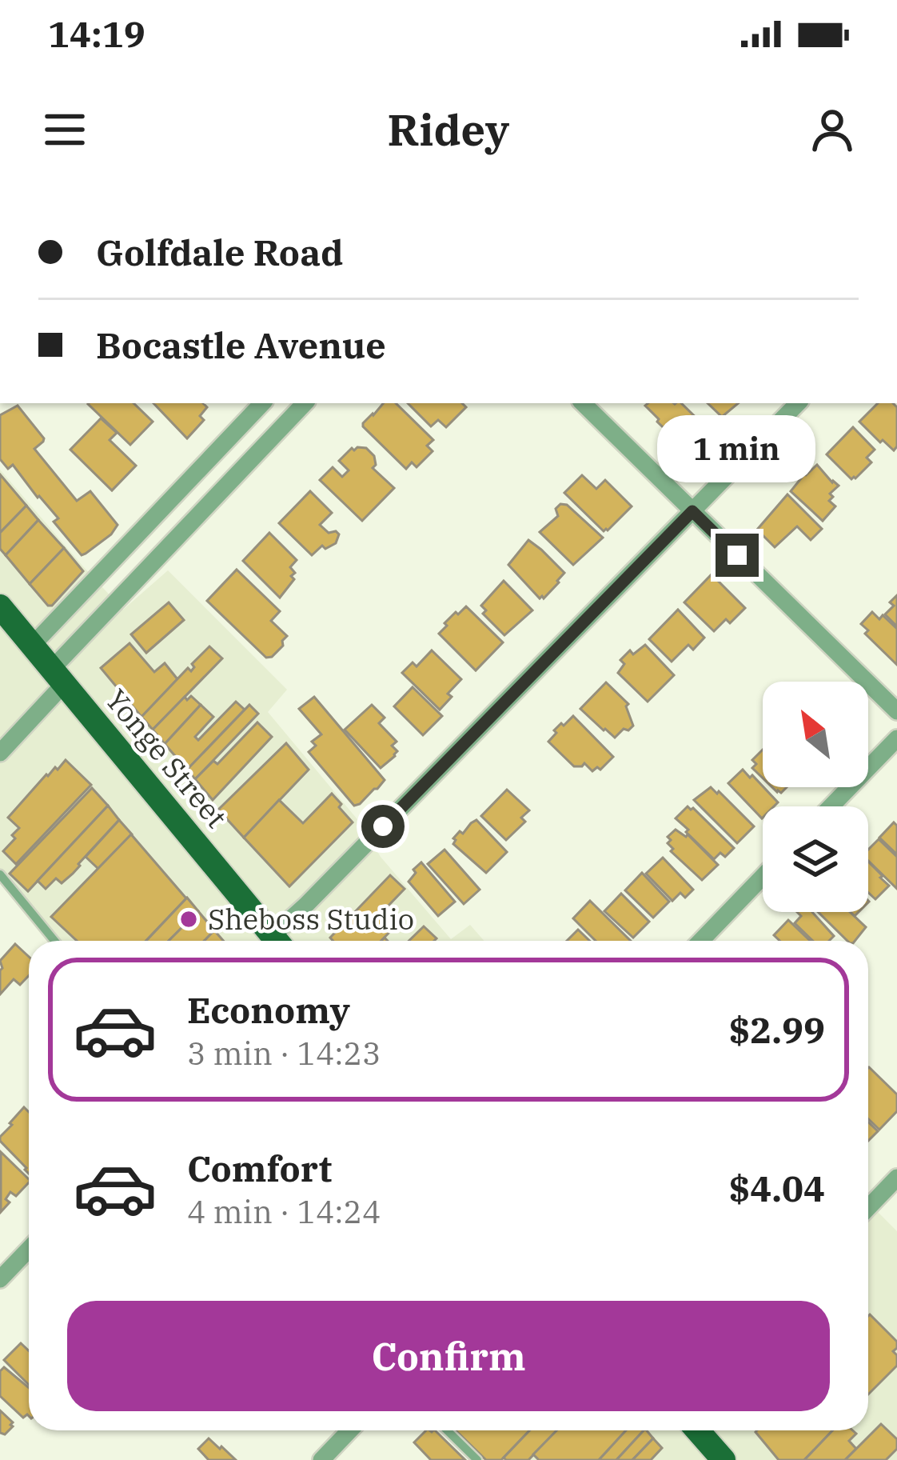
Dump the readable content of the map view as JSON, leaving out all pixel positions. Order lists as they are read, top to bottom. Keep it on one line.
{"streets":{"main road":["Yonge Street"]},"places":["Sheboss Studio"],"north":"top left","page":{"status":"14:19","header":"Ridey","banner":["Golfdale Road","Bocastle Avenue"],"bubble":"1 min","list":[{"name":"Economy","note":"3 min · 14:23","value":"$2.99"},{"name":"Comfort","note":"4 min · 14:24","value":"$4.04"}],"buttons":"Confirm"}}
